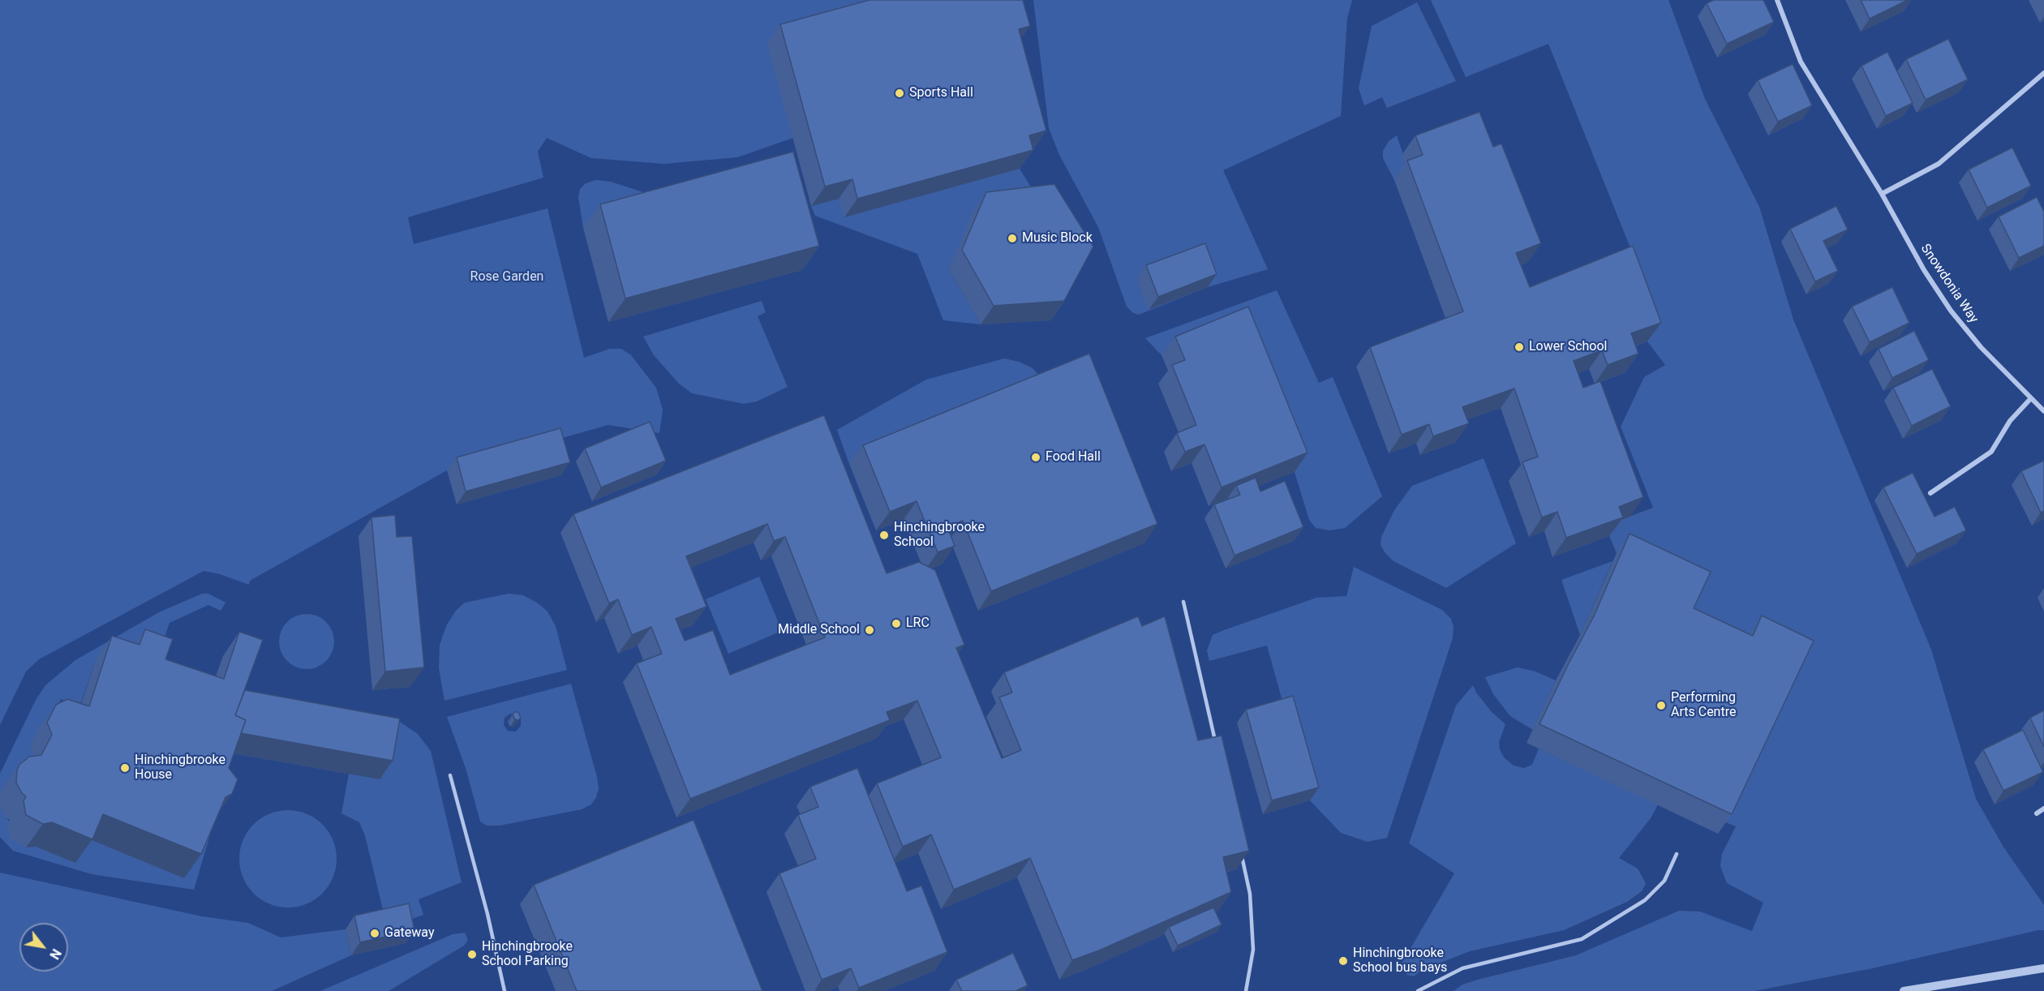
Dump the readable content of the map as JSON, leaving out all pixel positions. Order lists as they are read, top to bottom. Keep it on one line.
{"streets":{"street":["Snowdonia Way"]},"parks":["Rose Garden"],"places":["Sports Hall","Music Block","Lower School","Food Hall","Hinchingbrooke School","LRC","Middle School","Performing Arts Centre","Hinchingbrooke House","Gateway","Hinchingbrooke School Parking","Hinchingbrooke School bus bays"],"north":"bottom right"}
